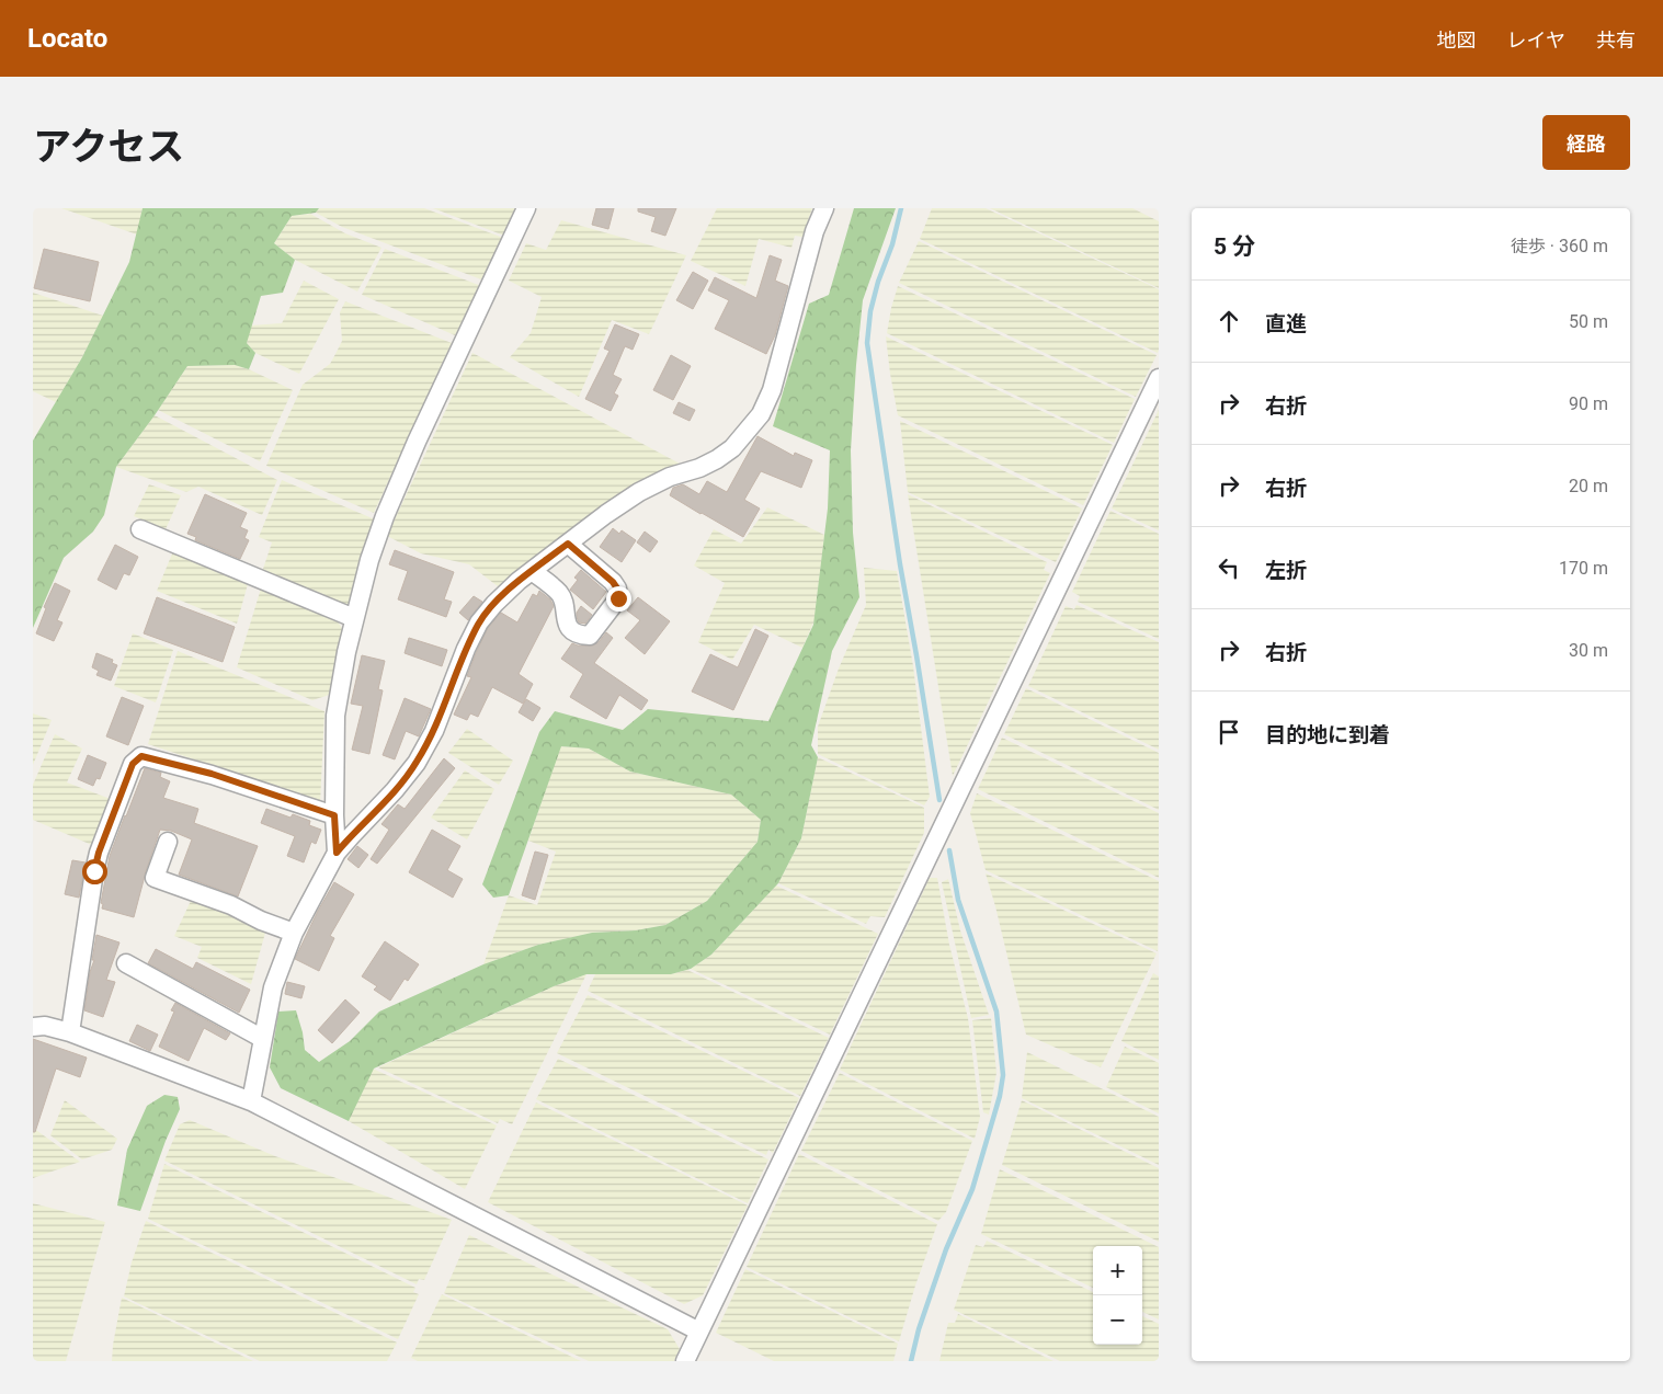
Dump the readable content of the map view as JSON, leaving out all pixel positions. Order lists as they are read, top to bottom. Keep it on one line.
{"page":{"header":"Locato","nav":["地図","レイヤ","共有"],"title":"アクセス","buttons":"経路","heading":["5 分","徒歩 · 360 m"],"list":[["直進","50 m"],["右折","90 m"],["右折","20 m"],["左折","170 m"],["右折","30 m"],"目的地に到着"],"map_buttons":["+","−"]}}
